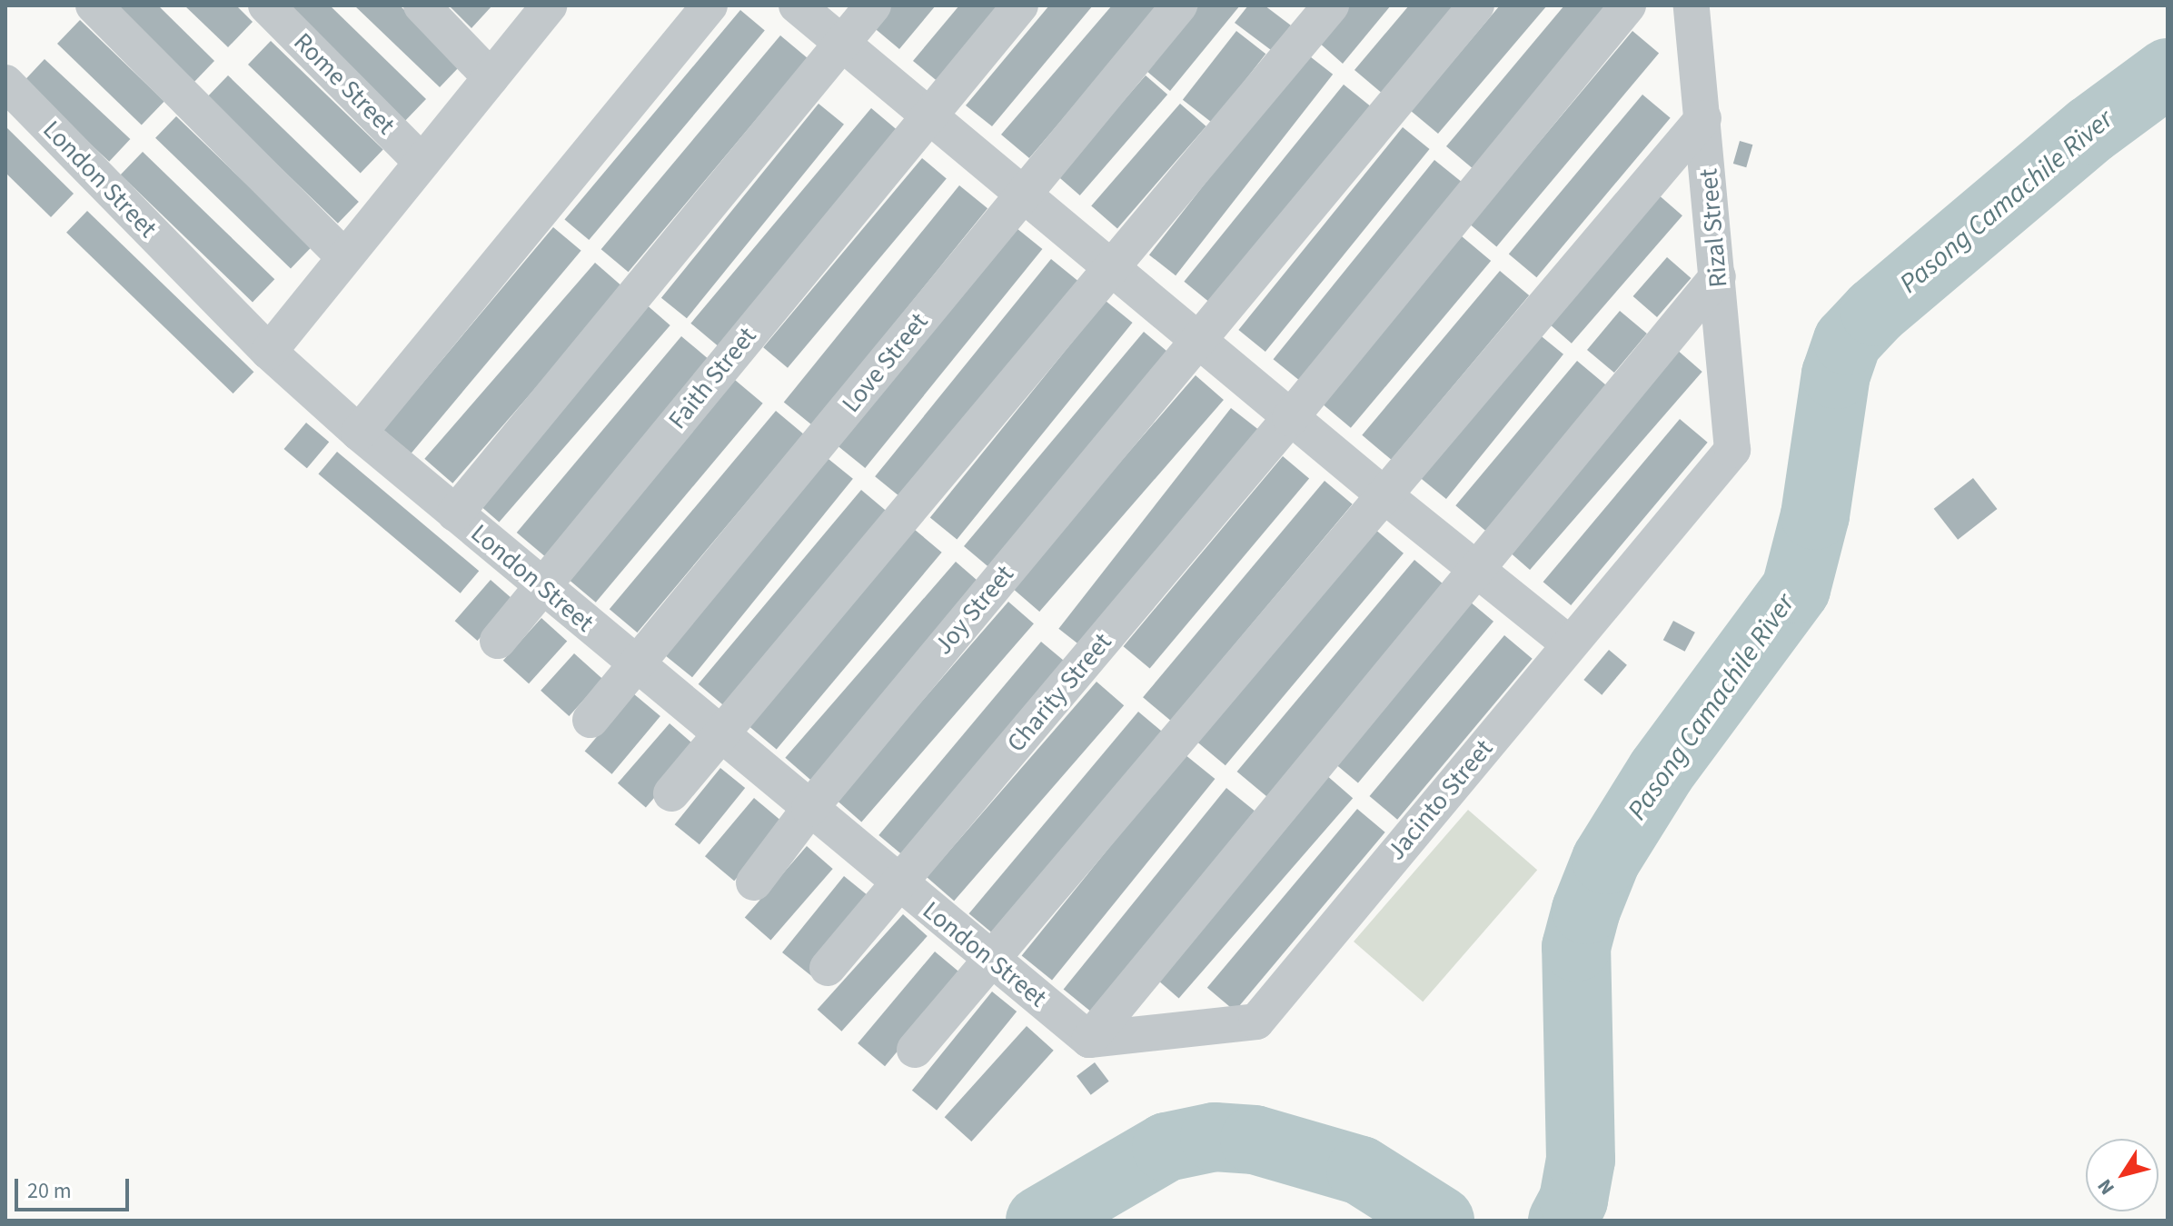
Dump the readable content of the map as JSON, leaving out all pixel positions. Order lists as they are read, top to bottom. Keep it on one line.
{"streets":{"street":["Rome Street","London Street","Rizal Street","Love Street","Faith Street","Joy Street","Charity Street","Jacinto Street"]},"crossings":[["London Street","Love Street"],["London Street","Faith Street"],["London Street","Joy Street"],["London Street","Charity Street"],["London Street","Jacinto Street"],["Rizal Street","Jacinto Street"]],"water":["Pasong Camachile River"],"scale_bar":"20 m","north":"bottom left"}
